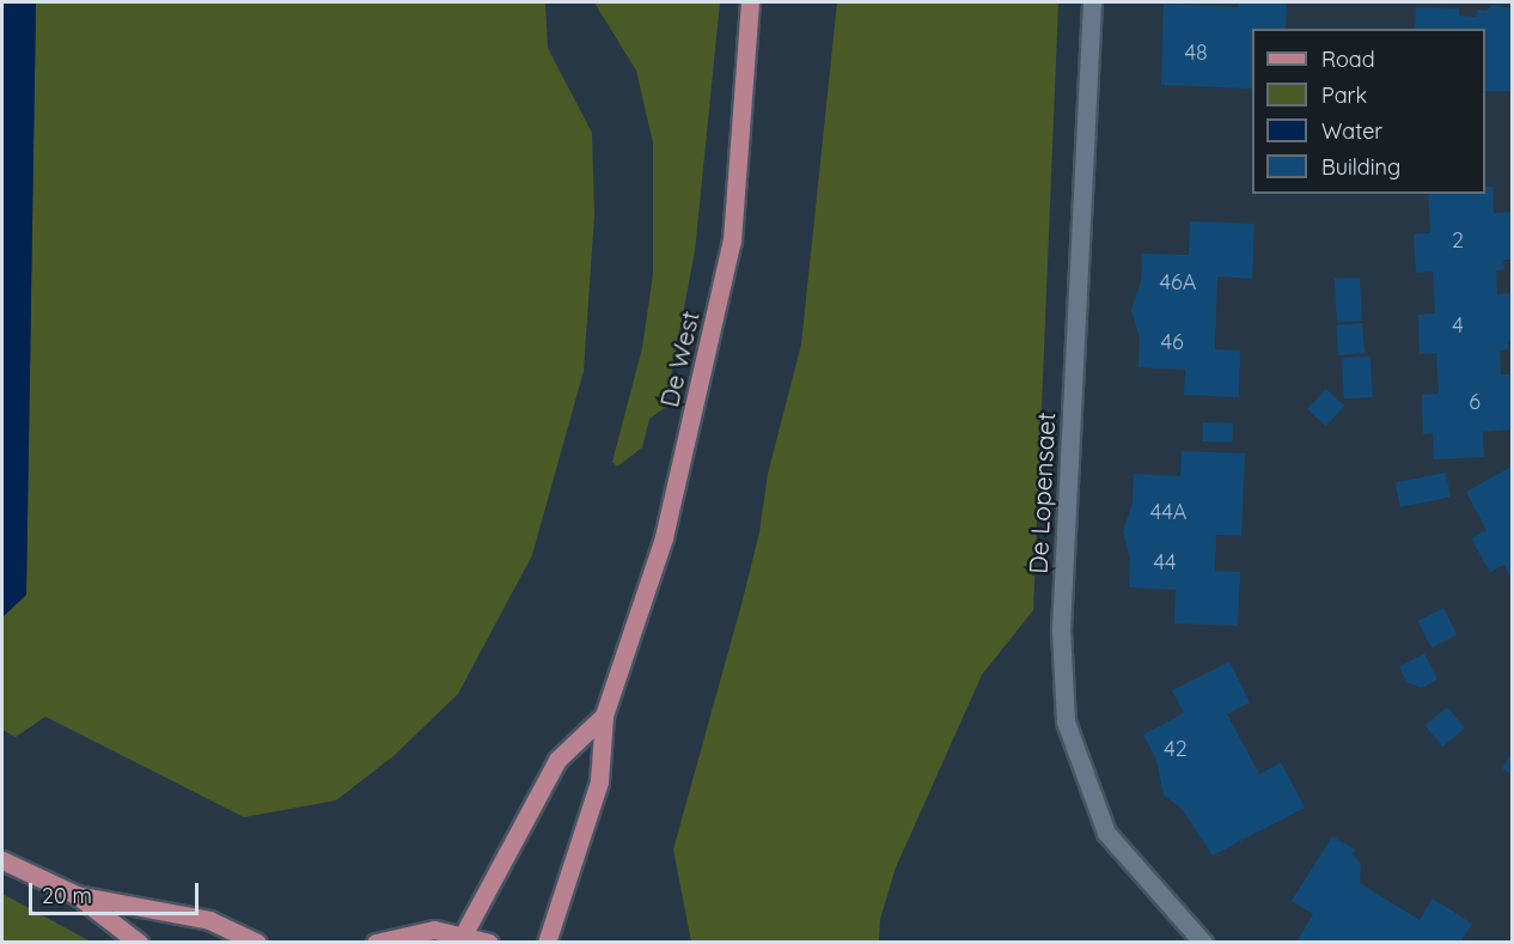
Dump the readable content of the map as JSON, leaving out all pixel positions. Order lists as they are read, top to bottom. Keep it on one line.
{"streets":{"main road":["De West"],"street":["De Lopensaet"]},"house_numbers":["48","2","46A","4","46","6","44A","44","42"],"legend":["Road","Park","Water","Building"],"scale_bar":"20 m"}
